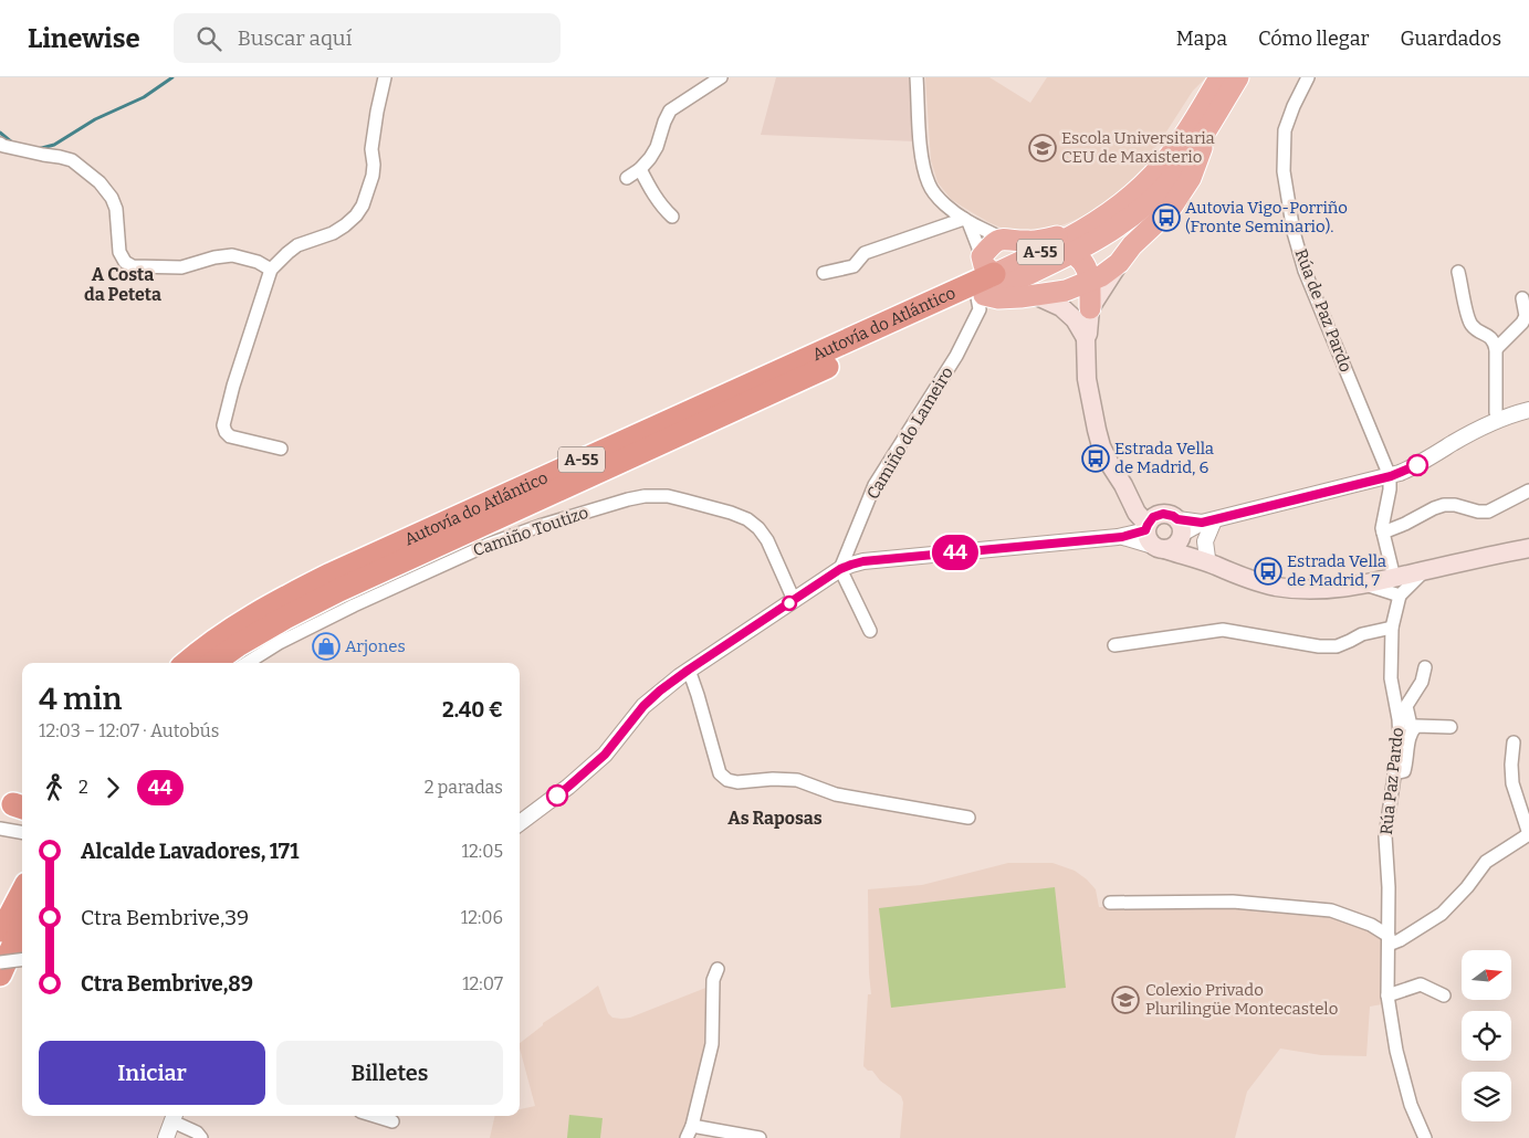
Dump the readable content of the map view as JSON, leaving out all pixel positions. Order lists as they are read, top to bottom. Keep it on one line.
{"streets":{"highway":["A-55","Autovía do Atlántico"],"street":["Rúa de Paz Pardo","Camiño do Lameiro","Camiño Toutizo","Rúa Paz Pardo"]},"crossings":[["A-55","Autovía do Atlántico"],["Autovía do Atlántico","Camiño do Lameiro"]],"districts":["A Costa da Peteta","As Raposas"],"places":{"school or university":["Escola Universitaria CEU de Maxisterio","Colexio Privado Plurilingüe Montecastelo"],"bus stop":["Autovia Vigo-Porriño (Fronte Seminario).","Estrada Vella de Madrid, 6","Estrada Vella de Madrid, 7"],"shop":["Arjones"]},"lines":["bus line 44"],"north":"right","page":{"header":"Linewise","search":"Buscar aquí","nav":["Mapa","Cómo llegar","Guardados"],"on_map":"44","heading":["4 min","12:03 – 12:07 · Autobús","2.40 €"],"legs":["2","44","2 paradas"],"list":[{"name":"Alcalde Lavadores, 171","value":"12:05"},{"name":"Ctra Bembrive,39","value":"12:06"},{"name":"Ctra Bembrive,89","value":"12:07"}],"buttons":["Iniciar","Billetes"]}}
